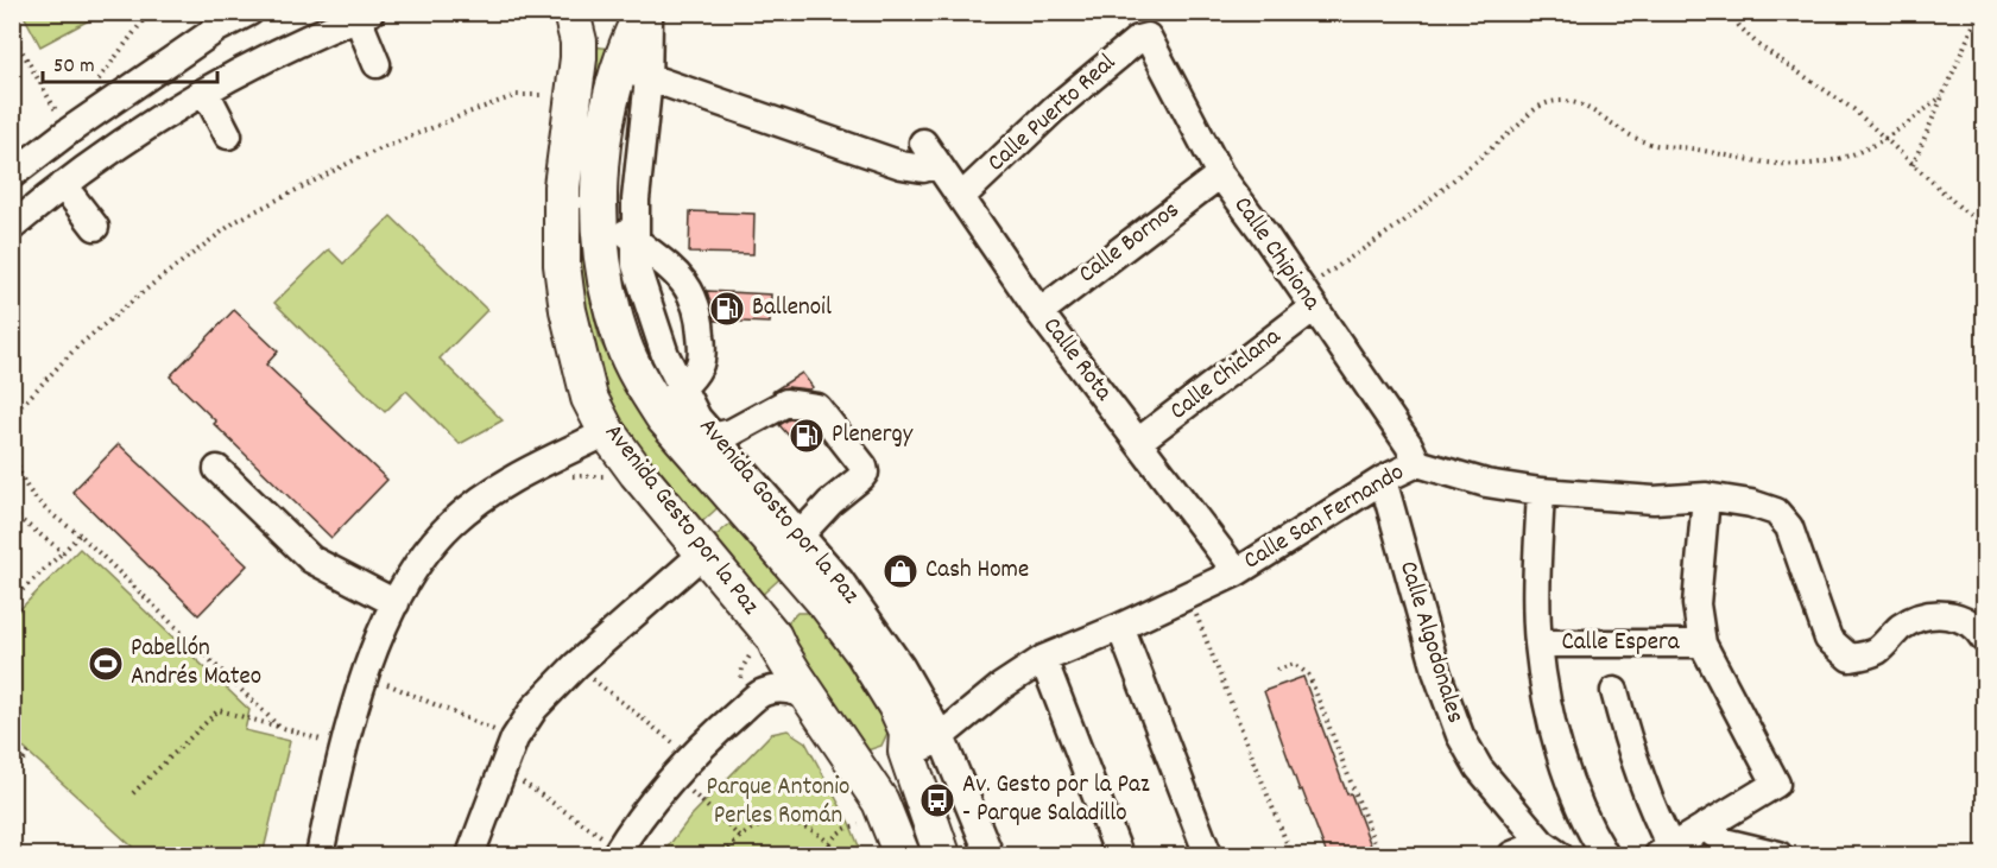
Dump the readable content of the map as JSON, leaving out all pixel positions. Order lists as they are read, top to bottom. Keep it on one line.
{"streets":{"main road":["Avenida Gosto por la Paz","Avenida Gesto por la Paz"],"street":["Calle Puerto Real","Calle Bornos","Calle Chipiona","Calle Rota","Calle Chiclana","Calle San Fernando","Calle Algodonales","Calle Espera"]},"crossings":[["Calle Puerto Real","Calle Chipiona"],["Calle Puerto Real","Calle Rota"],["Calle Bornos","Calle Chipiona"],["Calle Bornos","Calle Rota"],["Calle Chipiona","Calle Chiclana"],["Calle Chipiona","Calle San Fernando"],["Calle Rota","Calle Chiclana"],["Calle Rota","Avenida Gosto por la Paz"],["Calle Rota","Calle San Fernando"],["Calle Rota","Avenida Gesto por la Paz"],["Avenida Gosto por la Paz","Calle San Fernando"],["Avenida Gosto por la Paz","Avenida Gesto por la Paz"],["Calle San Fernando","Avenida Gesto por la Paz"],["Calle San Fernando","Calle Algodonales"]],"parks":["Parque Antonio Perles Román"],"places":{"fuel station":["Ballenoil","Plenergy"],"shop":["Cash Home"],"sports":["Pabellón Andrés Mateo"],"bus stop":["Av. Gesto por la Paz - Parque Saladillo"]},"scale_bar":"50 m"}
